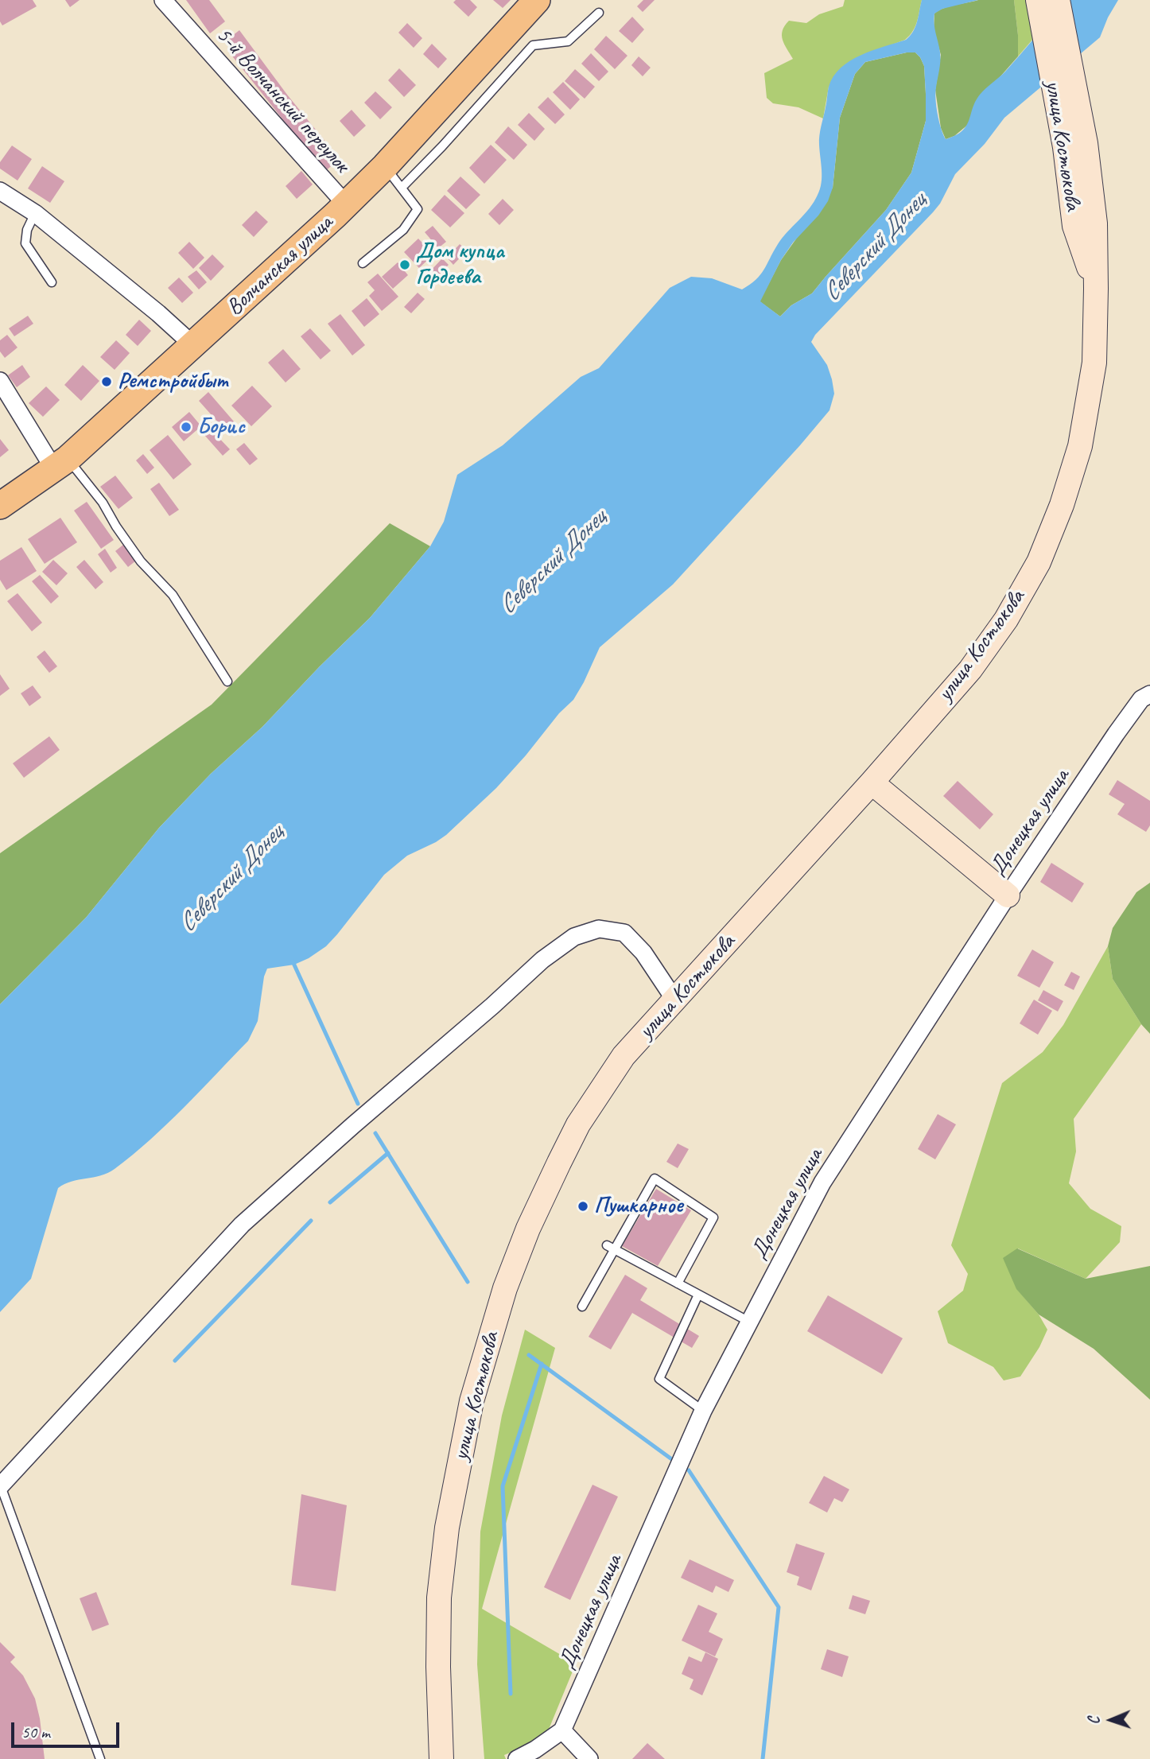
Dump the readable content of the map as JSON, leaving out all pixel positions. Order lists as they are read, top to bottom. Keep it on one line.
{"streets":{"main road":["улица Костюкова","Волчанская улица"],"street":["5-й Волчанский переулок","Донецкая улица"]},"crossings":[["5-й Волчанский переулок","Волчанская улица"]],"water":["Северский Донец"],"places":["Дом купца Гордеева","Ремстройбыт","Борис","Пушкарное"],"scale_bar":"50 m","north":"left"}
